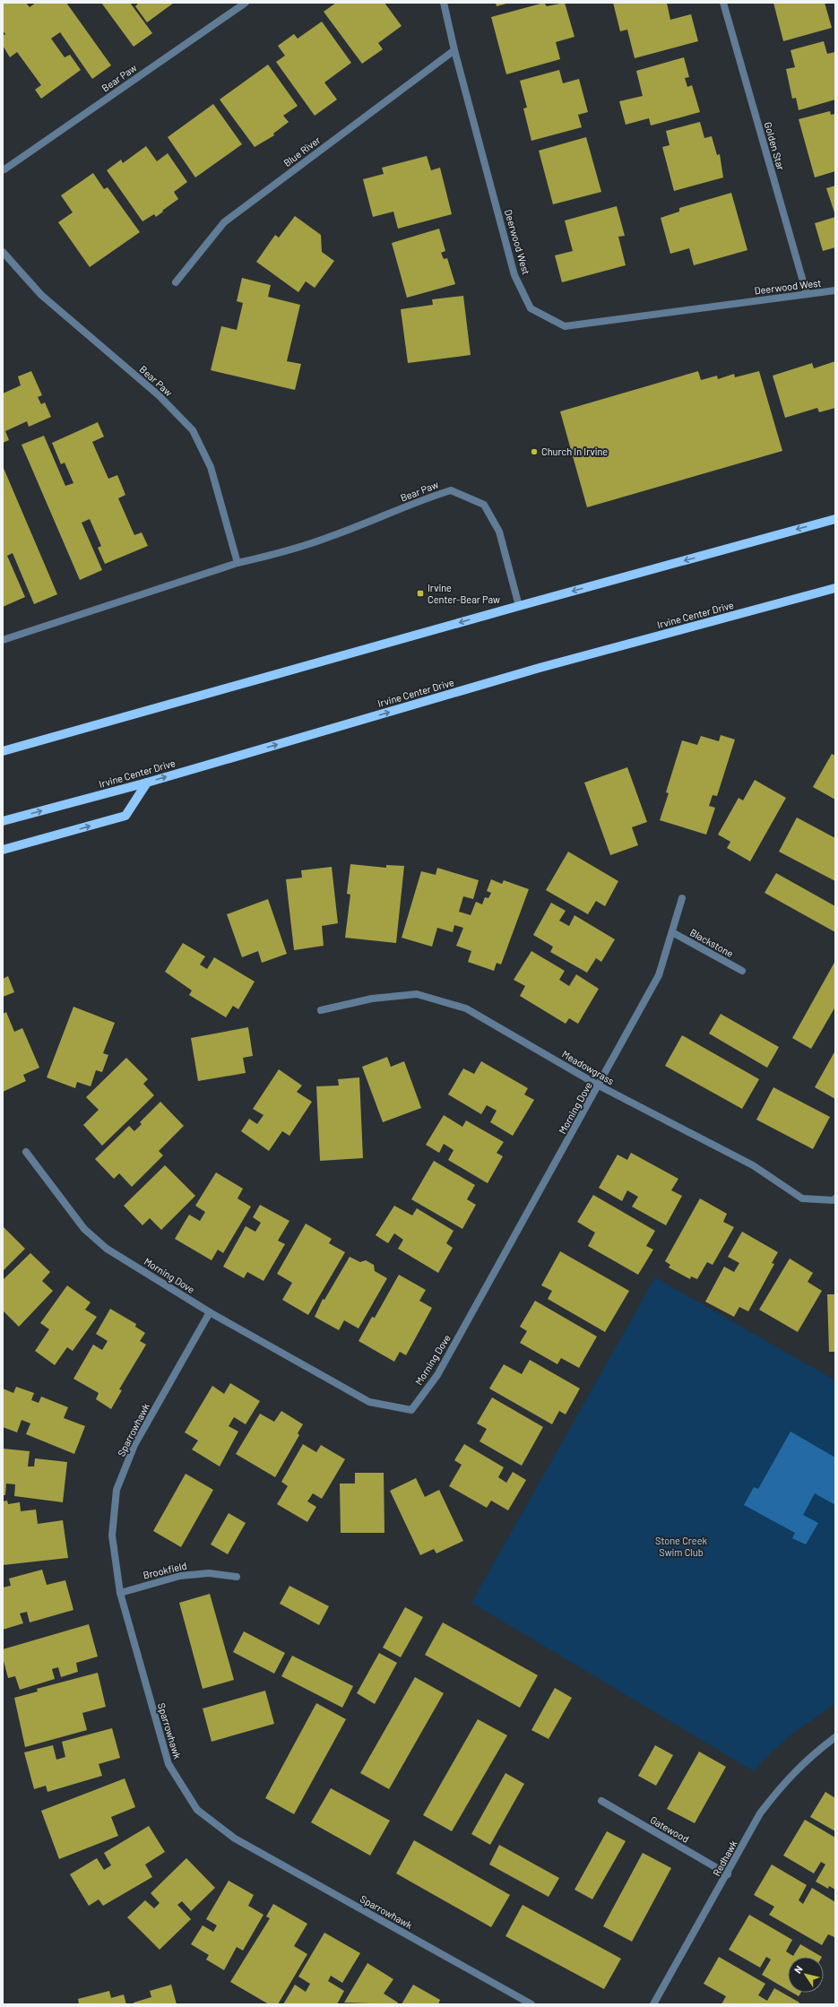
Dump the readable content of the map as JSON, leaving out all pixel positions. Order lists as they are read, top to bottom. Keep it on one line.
{"streets":{"main road":["Irvine Center Drive"],"street":["Bear Paw","Golden Star","Blue River","Deerwood West","Blackstone","Meadowgrass","Morning Dove","Sparrowhawk","Brookfield","Gatewood","Redhawk"]},"crossings":[["Golden Star","Deerwood West"],["Blue River","Deerwood West"],["Blackstone","Morning Dove"],["Meadowgrass","Morning Dove"],["Morning Dove","Sparrowhawk"],["Sparrowhawk","Brookfield"],["Gatewood","Redhawk"]],"parks":["Stone Creek Swim Club"],"places":{"other":["Church In Irvine"],"transit":["Irvine Center-Bear Paw"]},"north":"top left"}
